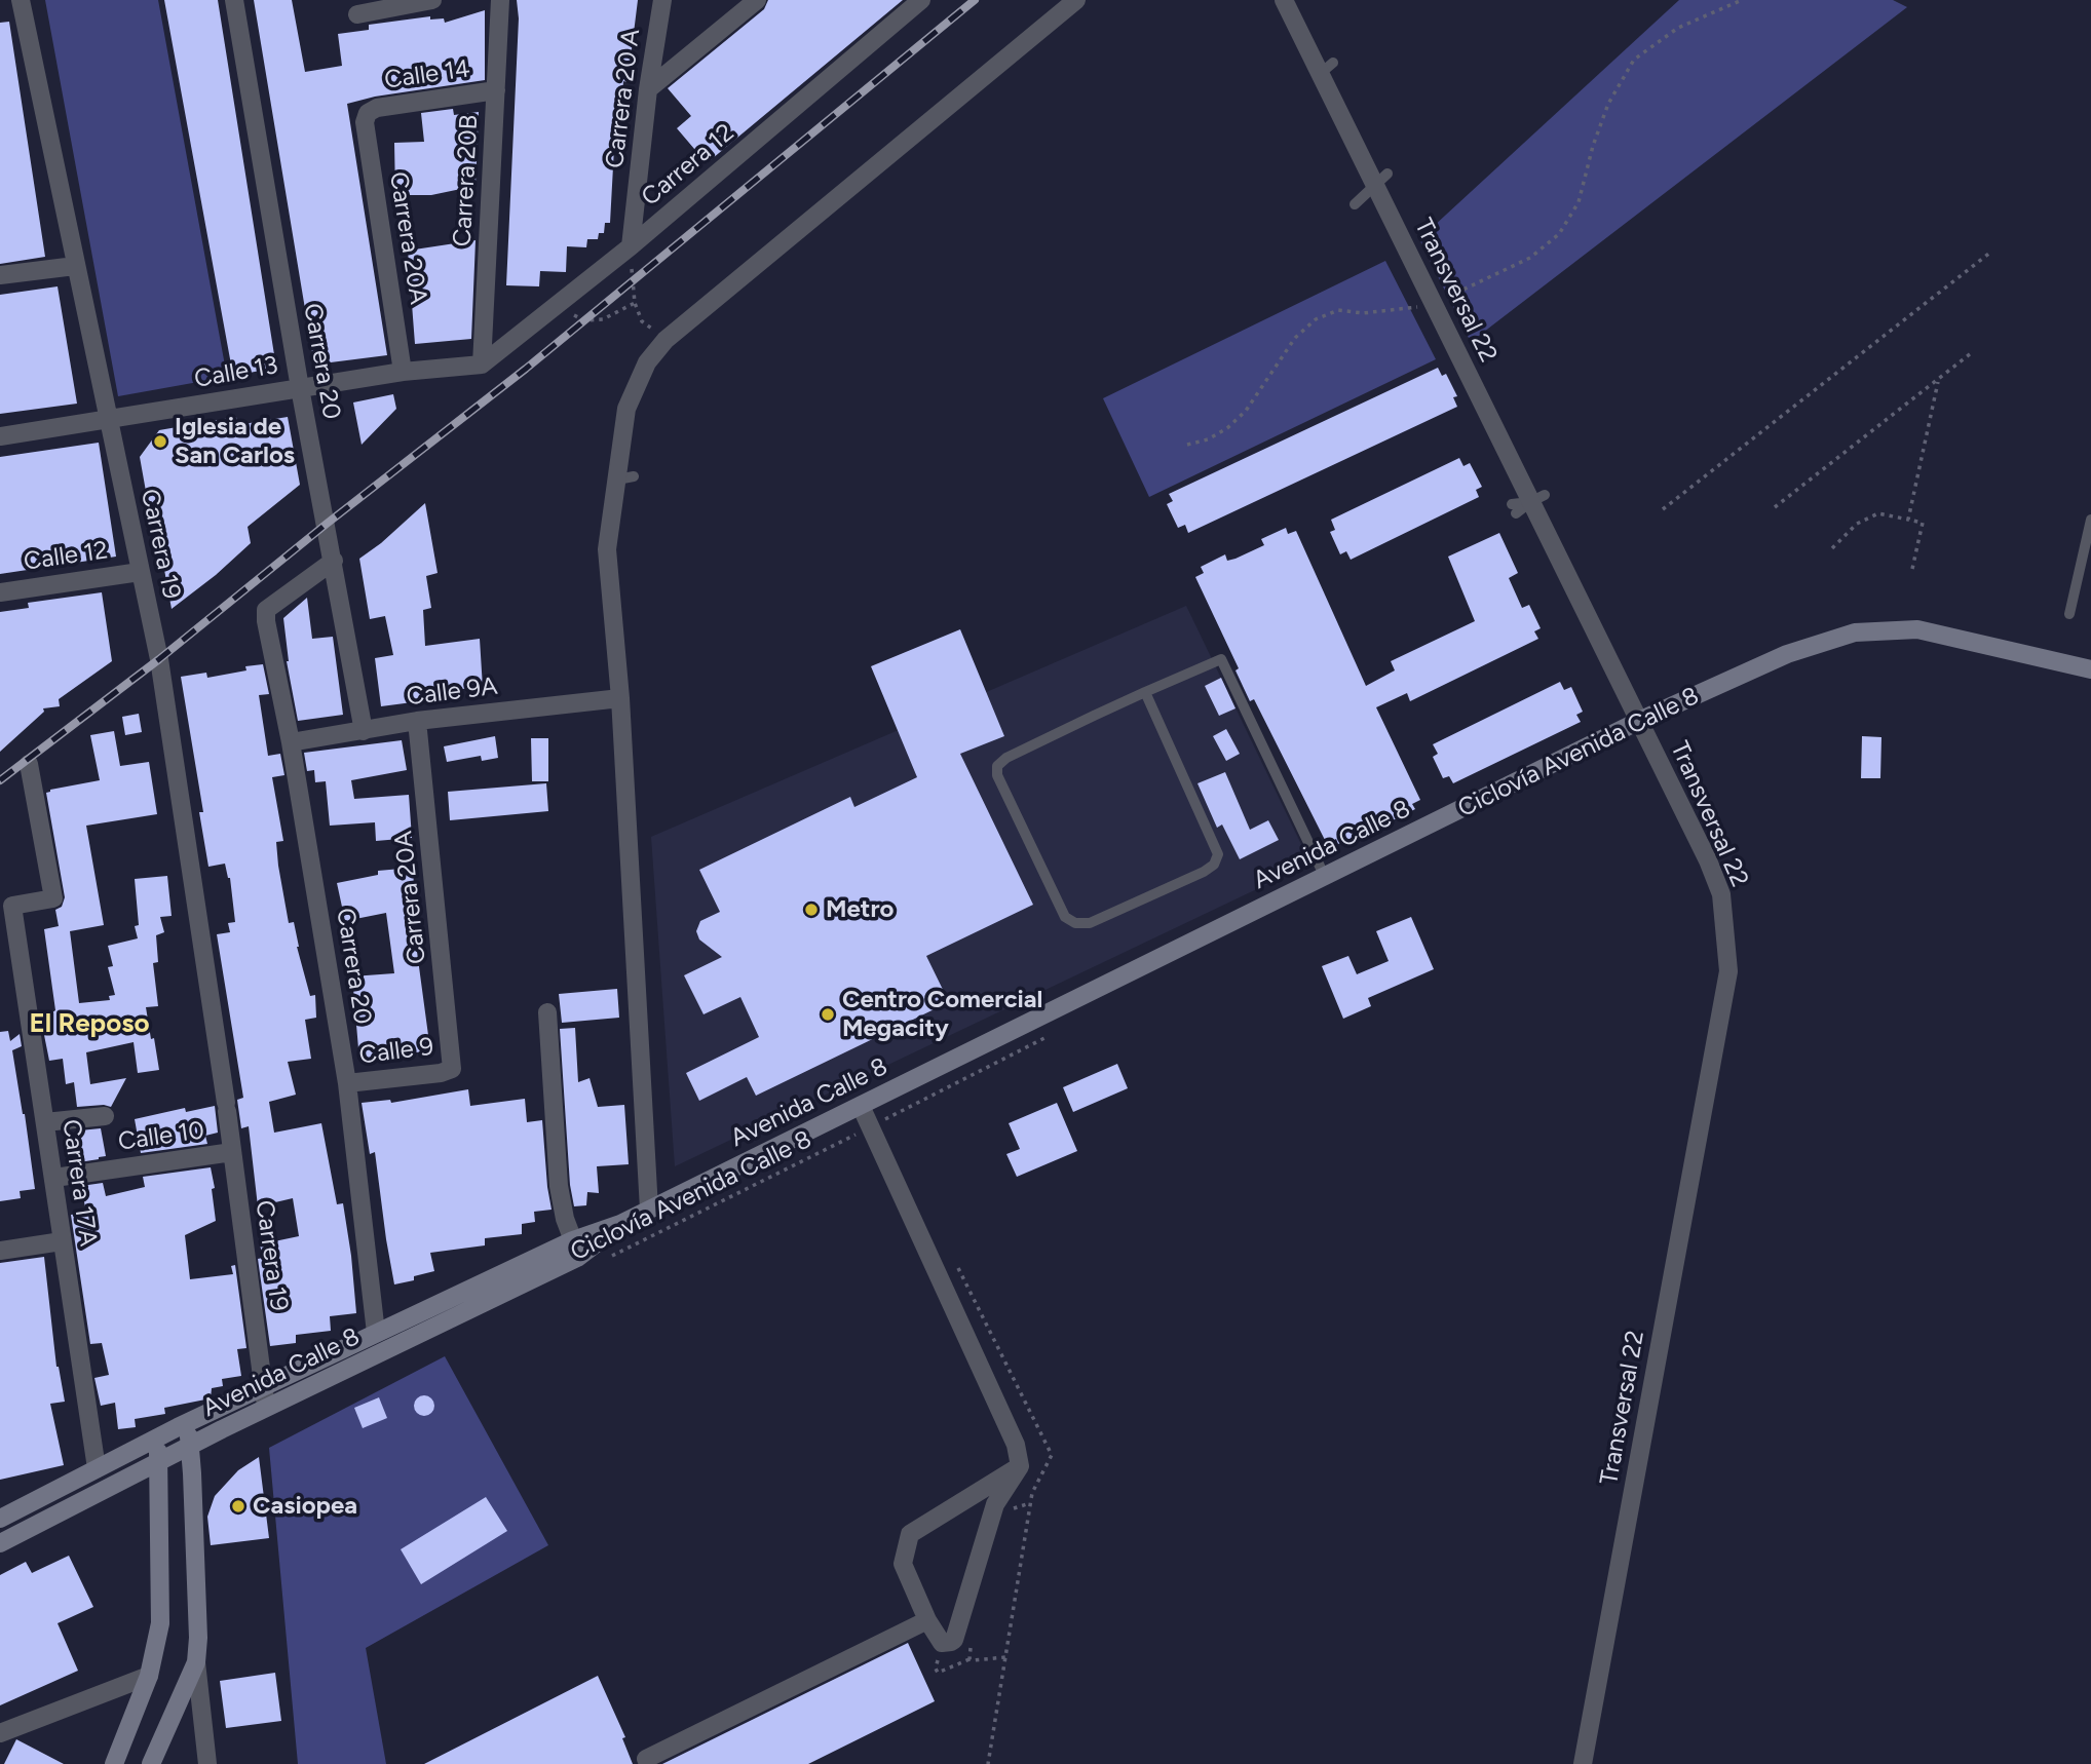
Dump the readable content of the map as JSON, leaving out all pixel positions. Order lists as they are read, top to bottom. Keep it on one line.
{"streets":{"main road":["Avenida Calle 8"],"street":["Calle 14","Carrera 20 A","Carrera 12","Carrera 20B","Carrera 20A","Transversal 22","Carrera 20","Calle 13","Carrera 19","Calle 12","Calle 9A","Calle 9","Calle 10","Carrera 17A"],"path":["Ciclovía Avenida Calle 8"]},"crossings":[["Calle 14","Carrera 20B"],["Calle 14","Carrera 20A"],["Carrera 20 A","Carrera 12"],["Carrera 12","Carrera 20B"],["Carrera 12","Calle 13"],["Carrera 20B","Calle 13"],["Carrera 20A","Calle 13"],["Carrera 20A","Calle 9A"],["Carrera 20A","Calle 9"],["Transversal 22","Avenida Calle 8"],["Carrera 20","Calle 13"],["Carrera 20","Calle 9A"],["Carrera 20","Avenida Calle 8"],["Carrera 20","Calle 9"],["Calle 13","Carrera 19"],["Carrera 19","Calle 12"],["Carrera 19","Avenida Calle 8"],["Carrera 19","Calle 10"],["Avenida Calle 8","Carrera 17A"],["Calle 10","Carrera 17A"]],"districts":["El Reposo"],"places":["Iglesia de San Carlos","Metro","Centro Comercial Megacity","Casiopea"]}
